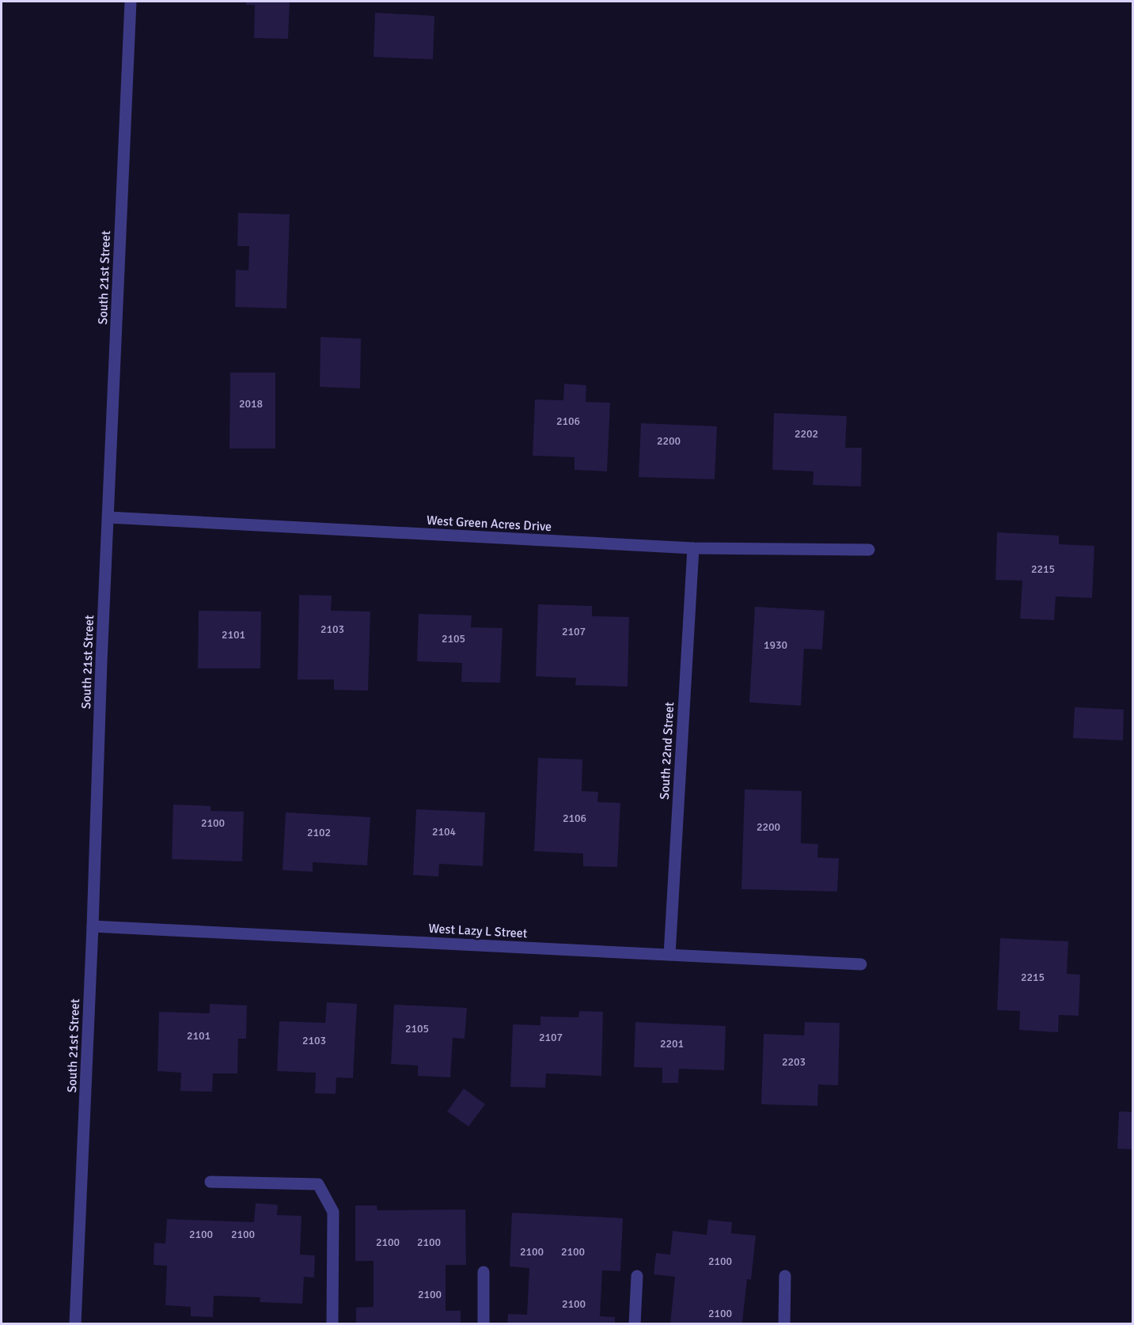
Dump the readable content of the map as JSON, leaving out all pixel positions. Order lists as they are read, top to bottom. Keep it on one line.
{"streets":{"street":["South 21st Street","West Green Acres Drive","South 22nd Street","West Lazy L Street"]},"crossings":[["South 21st Street","West Green Acres Drive"],["South 21st Street","West Lazy L Street"],["West Green Acres Drive","South 22nd Street"],["South 22nd Street","West Lazy L Street"]],"house_numbers":["2018","2106","2202","2200","2215","2103","2107","2101","2105","1930","2106","2100","2200","2104","2102","2215","2105","2101","2107","2103","2201","2203","2100","2100","2100","2100","2100","2100","2100","2100","2100","2100"]}
